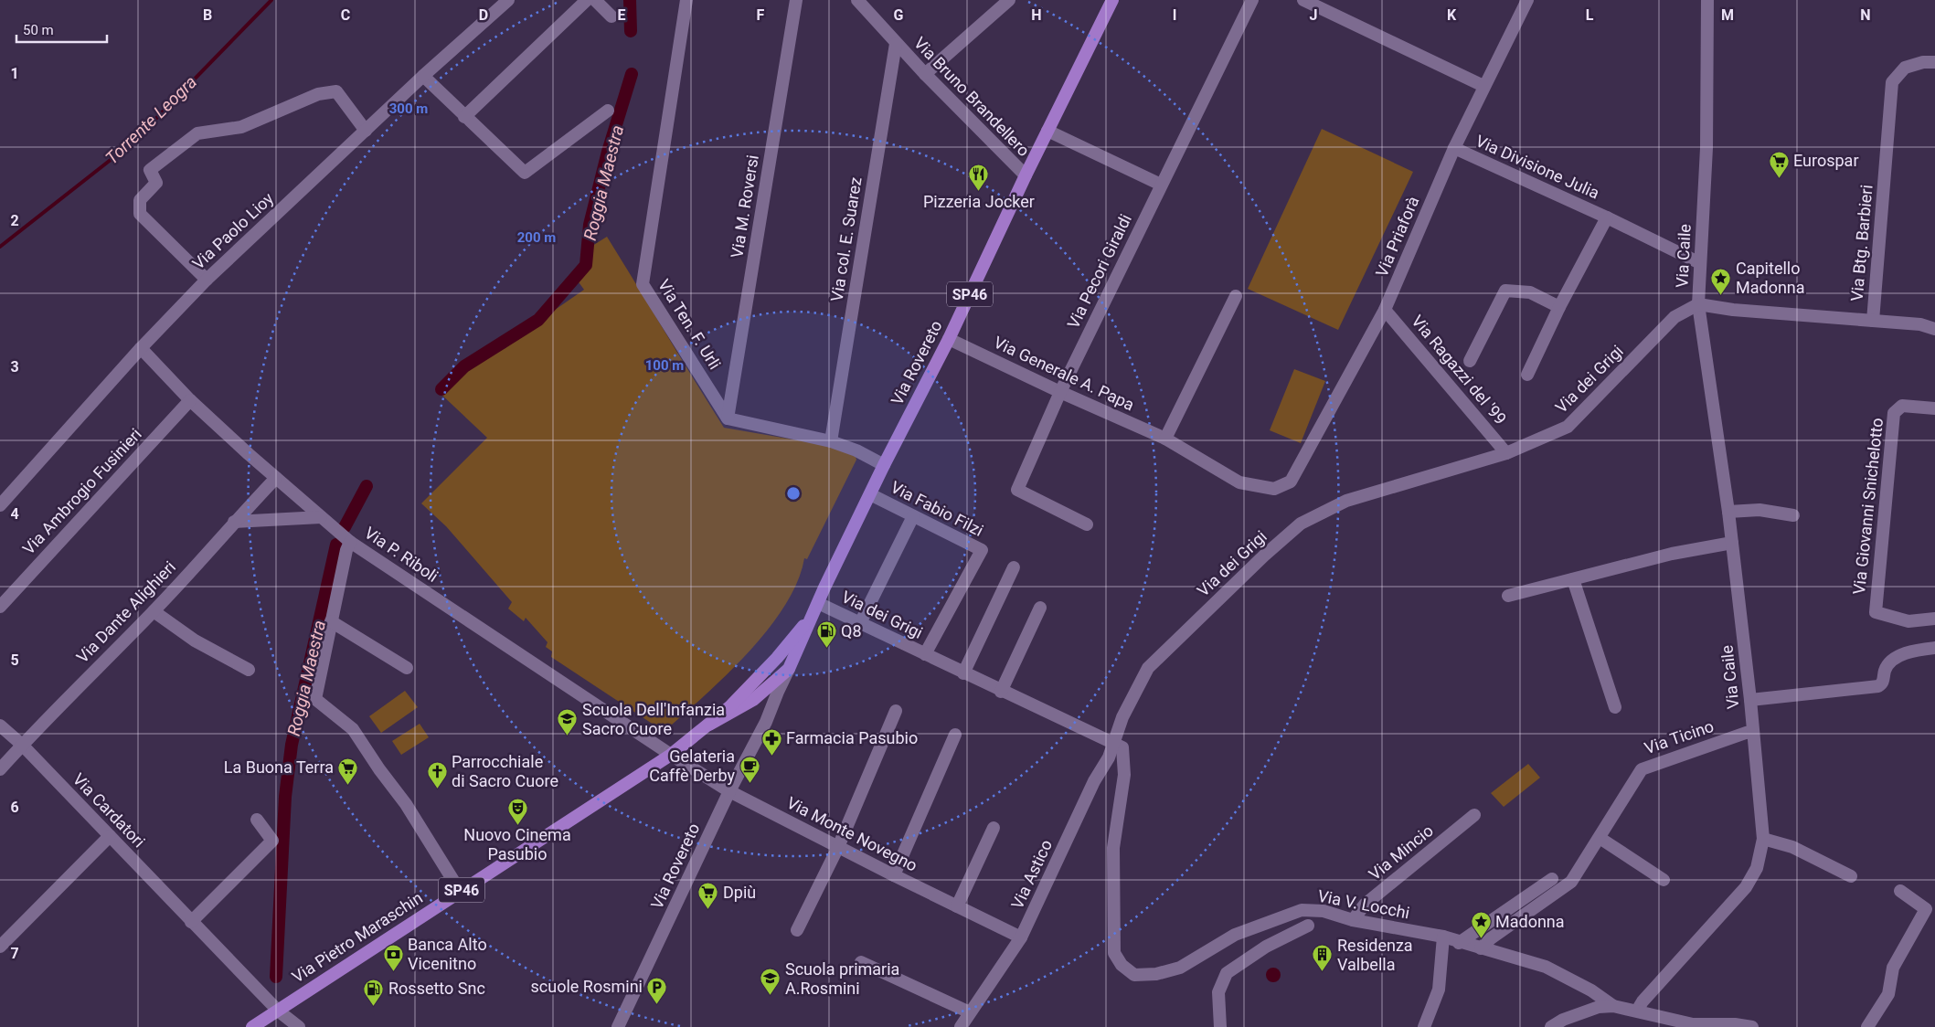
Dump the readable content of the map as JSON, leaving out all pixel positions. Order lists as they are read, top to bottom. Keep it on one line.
{"streets":{"main road":["SP46","Via Rovereto","Via Pietro Maraschin"],"street":["Via Bruno Brandellero","Via Divisione Julia","Via M. Roversi","Via Paolo Lioy","Via Priaforà","Via col. E. Suarez","Via Btg. Barbieri","Via Caile","Via Pecori Giraldi","Via Ten. F. Urli","Via Ragazzi del '99","Via Generale A. Papa","Via dei Grigi","Via Ambrogio Fusinieri","Via Giovanni Snichelotto","Via Fabio Filzi","Via P. Riboli","Via Dante Alighieri","Via Ticino","Via Cardatori","Via Monte Novegno","Via Mincio","Via Astico","Via V. Locchi"]},"crossings":[["Via Bruno Brandellero","Via col. E. Suarez"],["Via Bruno Brandellero","Via Rovereto"],["Via Divisione Julia","Via Priaforà"],["Via Divisione Julia","Via Caile"],["Via M. Roversi","Via Ten. F. Urli"],["Via Paolo Lioy","Via P. Riboli"],["Via Priaforà","Via Ragazzi del '99"],["Via Priaforà","Via Generale A. Papa"],["Via Caile","Via dei Grigi"],["Via Caile","Via Ticino"],["Via Pecori Giraldi","Via Generale A. Papa"],["Via Rovereto","Via Generale A. Papa"],["Via Rovereto","Via dei Grigi"],["Via Rovereto","Via Fabio Filzi"],["Via Rovereto","Via Monte Novegno"],["Via Rovereto","Via Pietro Maraschin"],["Via Ragazzi del '99","Via dei Grigi"],["Via dei Grigi","Via Fabio Filzi"],["Via dei Grigi","Via Astico"],["Via dei Grigi","Via V. Locchi"],["Via Ambrogio Fusinieri","Via P. Riboli"],["Via P. Riboli","Via Dante Alighieri"],["Via P. Riboli","Via Monte Novegno"],["Via P. Riboli","Via Pietro Maraschin"],["Via Dante Alighieri","Via Cardatori"],["Via Ticino","Via V. Locchi"],["Via Cardatori","Via Pietro Maraschin"],["Via Monte Novegno","Via Astico"],["Via Monte Novegno","Via Pietro Maraschin"],["Via Mincio","Via V. Locchi"],["Via Astico","Via V. Locchi"]],"water":["Torrente Leogra","Roggia Maestra"],"places":{"supermarket":["Eurospar","La Buona Terra","Dpiù"],"restaurant":["Pizzeria Jocker"],"place":["Capitello Madonna","Madonna"],"fuel station":["Q8","Rossetto Snc"],"school or university":["Scuola Dell'Infanzia Sacro Cuore","Scuola primaria A.Rosmini"],"pharmacy":["Farmacia Pasubio"],"cafe":["Gelateria Caffè Derby"],"church":["Parrocchiale di Sacro Cuore"],"theatre":["Nuovo Cinema Pasubio"],"bank":["Banca Alto Vicenitno"],"building":["Residenza Valbella"],"parking":["scuole Rosmini"]},"scale_bar":"50 m","grid":{"columns":["B","C","D","E","F","G","H","I","J","K","L","M","N"],"rows":["1","2","3","4","5","6","7"]},"rings":["300 m","200 m","100 m"]}
